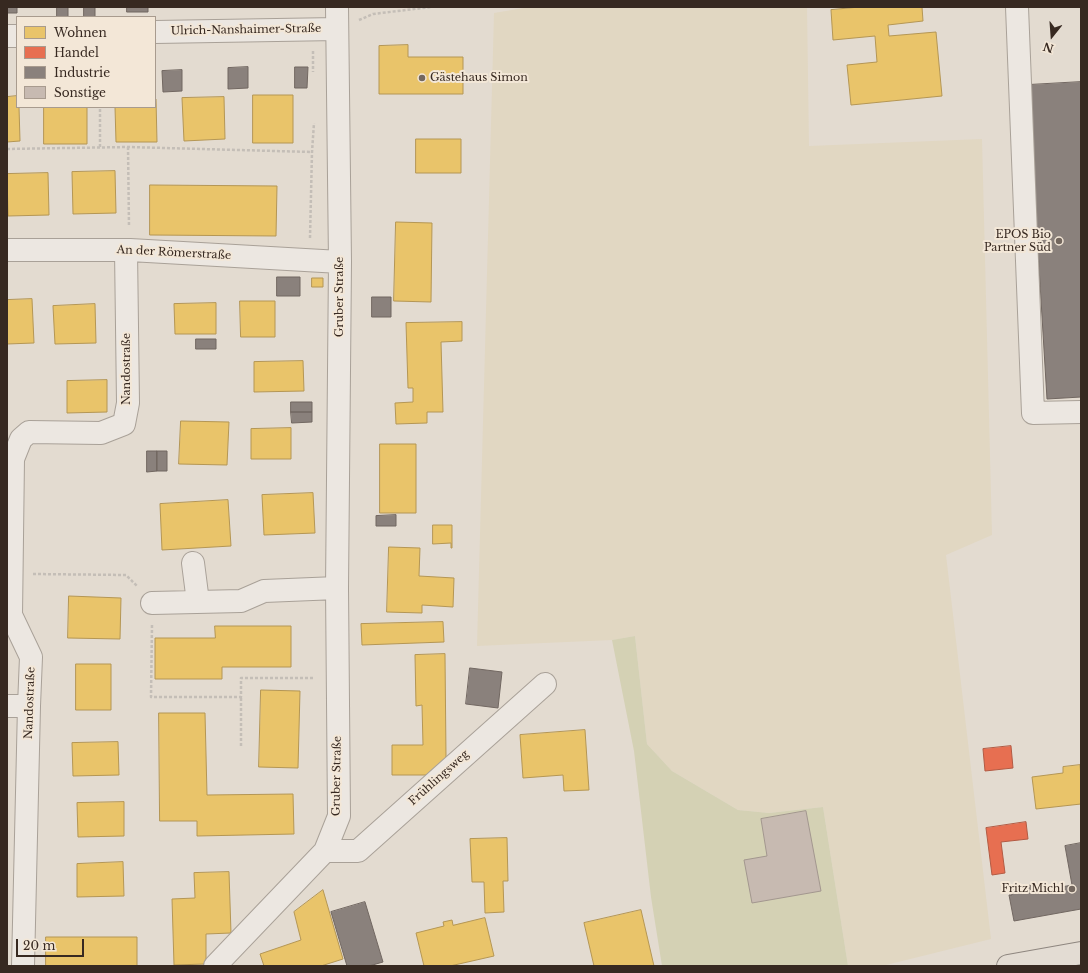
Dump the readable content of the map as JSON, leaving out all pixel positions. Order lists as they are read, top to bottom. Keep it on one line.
{"streets":{"street":["Ulrich-Nanshaimer-Straße","An der Römerstraße","Gruber Straße","Nandostraße","Frühlingsweg"]},"crossings":[["Ulrich-Nanshaimer-Straße","Gruber Straße"],["An der Römerstraße","Gruber Straße"],["An der Römerstraße","Nandostraße"],["Gruber Straße","Frühlingsweg"]],"places":["Gästehaus Simon","EPOS Bio Partner Süd","Fritz Michl"],"legend":["Wohnen","Handel","Industrie","Sonstige"],"scale_bar":"20 m","north":"bottom"}
